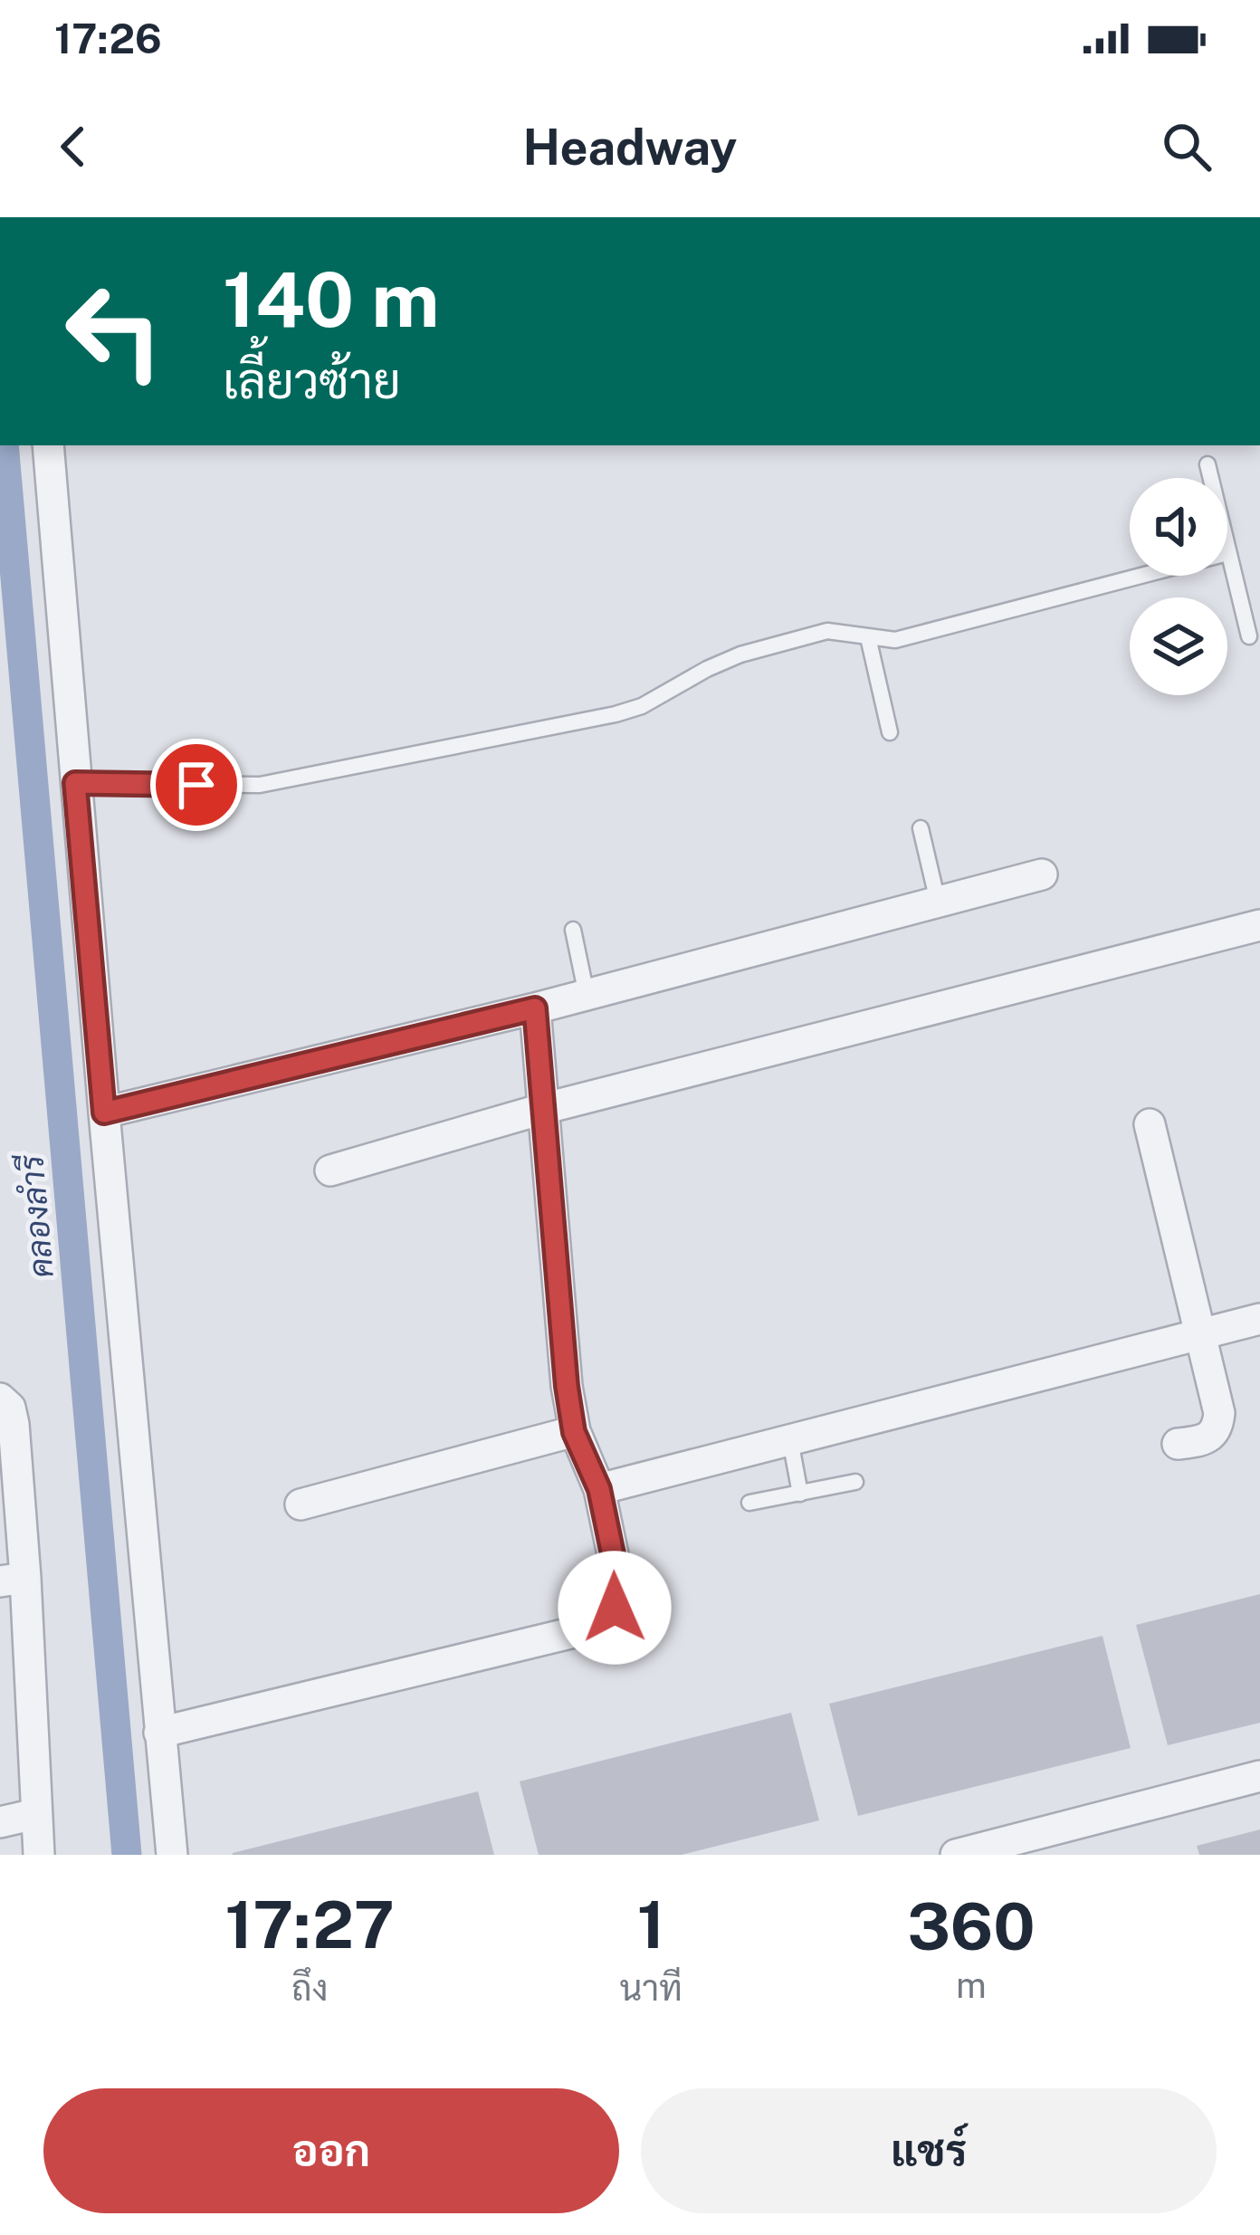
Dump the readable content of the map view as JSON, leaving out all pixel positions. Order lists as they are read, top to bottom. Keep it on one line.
{"water":["คลองลำรี"],"page":{"status":"17:26","header":"Headway","turn":["140 m","เลี้ยวซ้าย"],"eta":["17:27","ถึง","1","นาที","360","m"],"buttons":["ออก","แชร์"]}}
